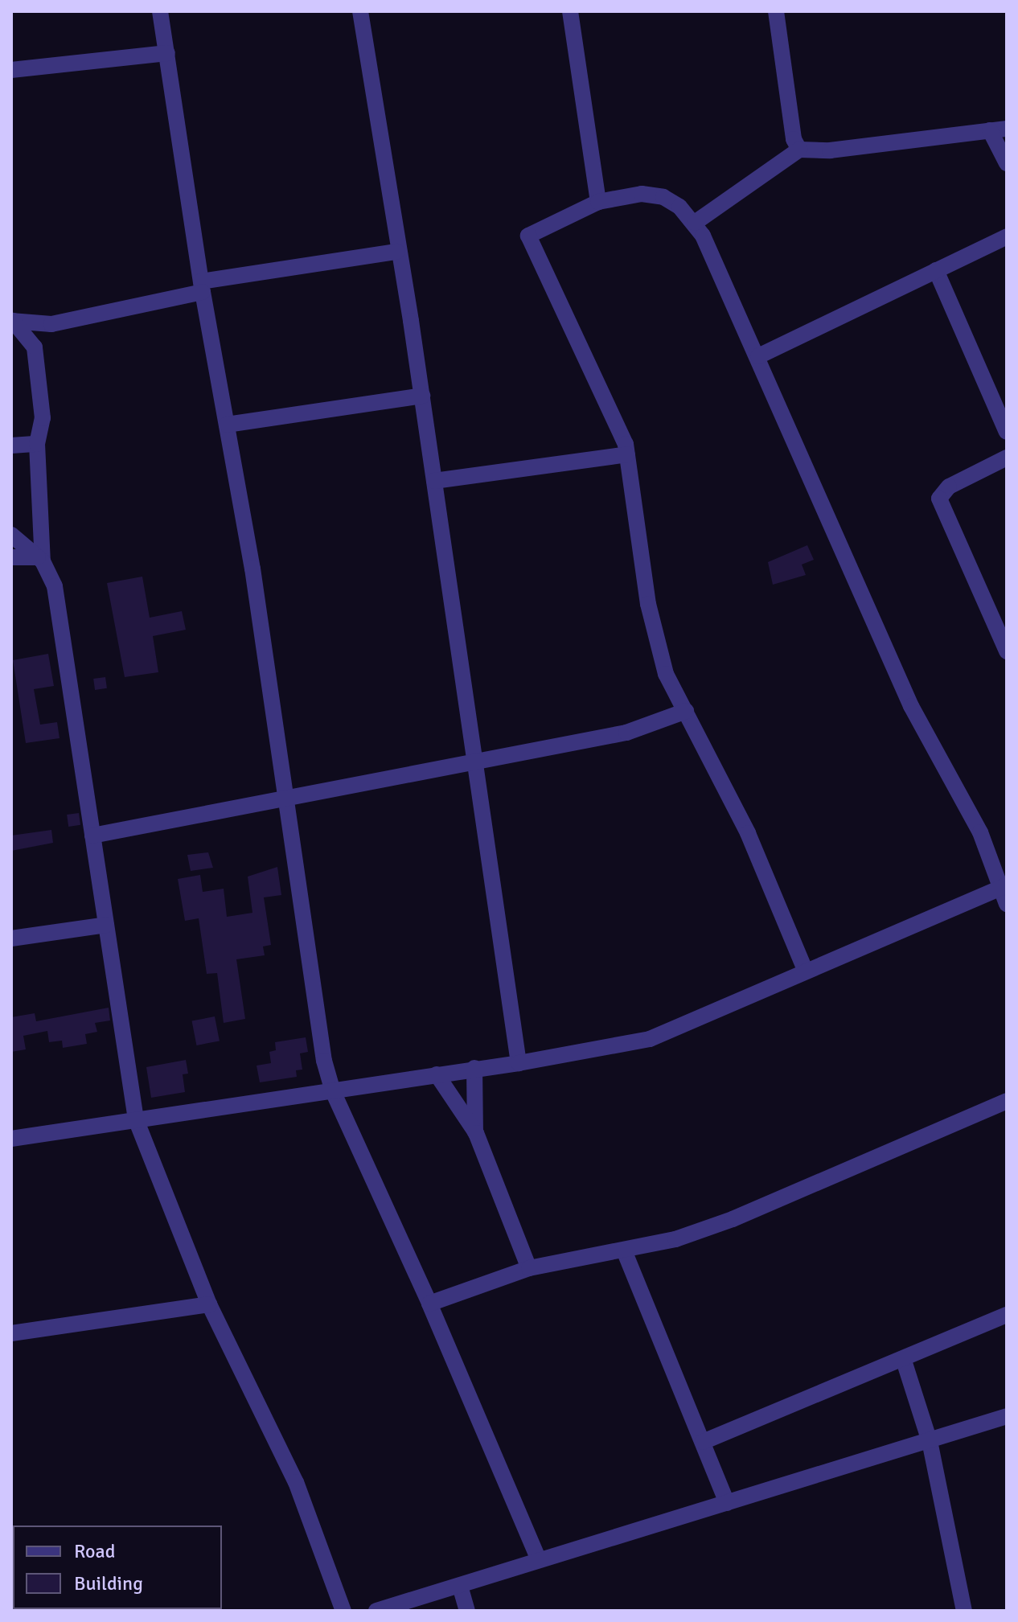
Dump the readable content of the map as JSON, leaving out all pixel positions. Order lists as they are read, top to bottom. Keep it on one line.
{"legend":["Road","Building"]}
